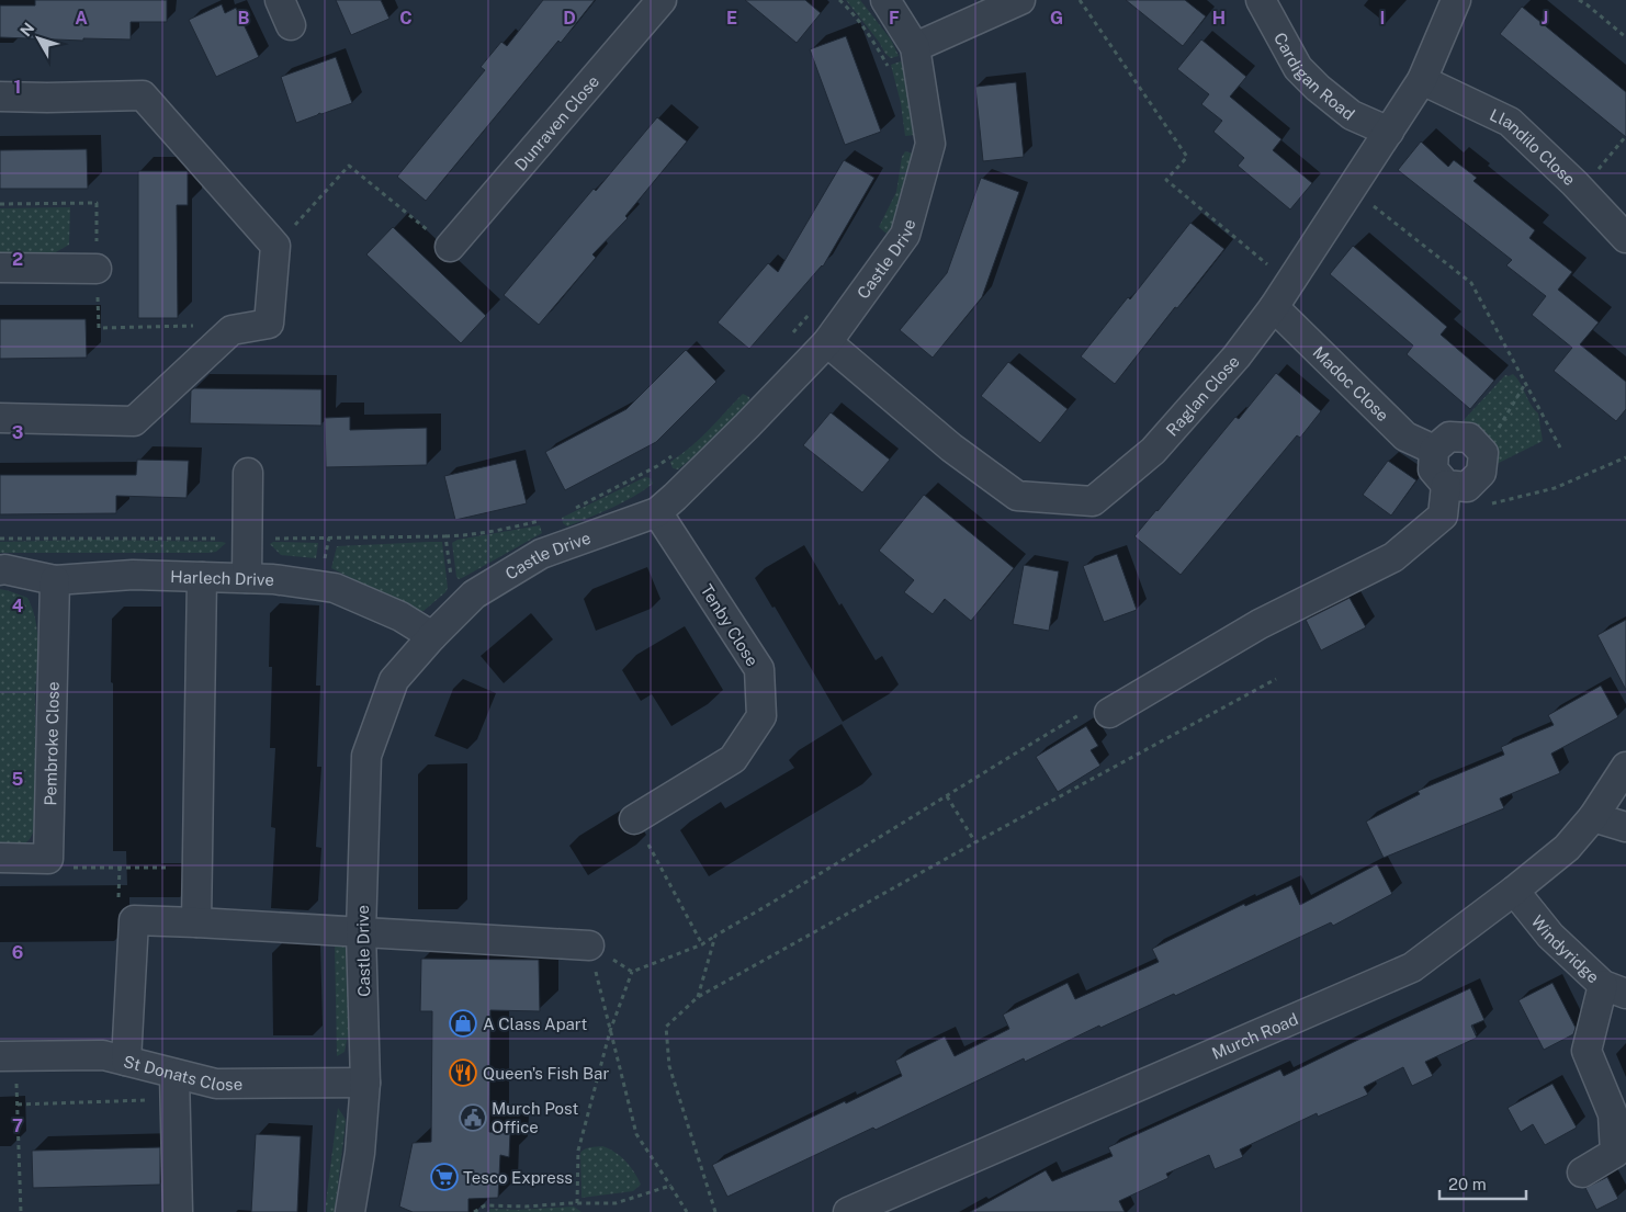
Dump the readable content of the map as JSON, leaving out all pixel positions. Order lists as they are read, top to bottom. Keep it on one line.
{"streets":{"street":["Cardigan Road","Dunraven Close","Llandilo Close","Castle Drive","Madoc Close","Raglan Close","Harlech Drive","Tenby Close","Pembroke Close","Windyridge","Murch Road","St Donats Close"]},"crossings":[["Cardigan Road","Raglan Close"],["Llandilo Close","Raglan Close"],["Castle Drive","Raglan Close"],["Castle Drive","Harlech Drive"],["Castle Drive","Tenby Close"],["Castle Drive","St Donats Close"],["Madoc Close","Raglan Close"],["Harlech Drive","Pembroke Close"],["Windyridge","Murch Road"]],"places":{"shop":["A Class Apart"],"restaurant":["Queen's Fish Bar"],"public building":["Murch Post Office"],"supermarket":["Tesco Express"]},"scale_bar":"20 m","north":"top left","grid":{"columns":["A","B","C","D","E","F","G","H","I","J"],"rows":["1","2","3","4","5","6","7"]}}
